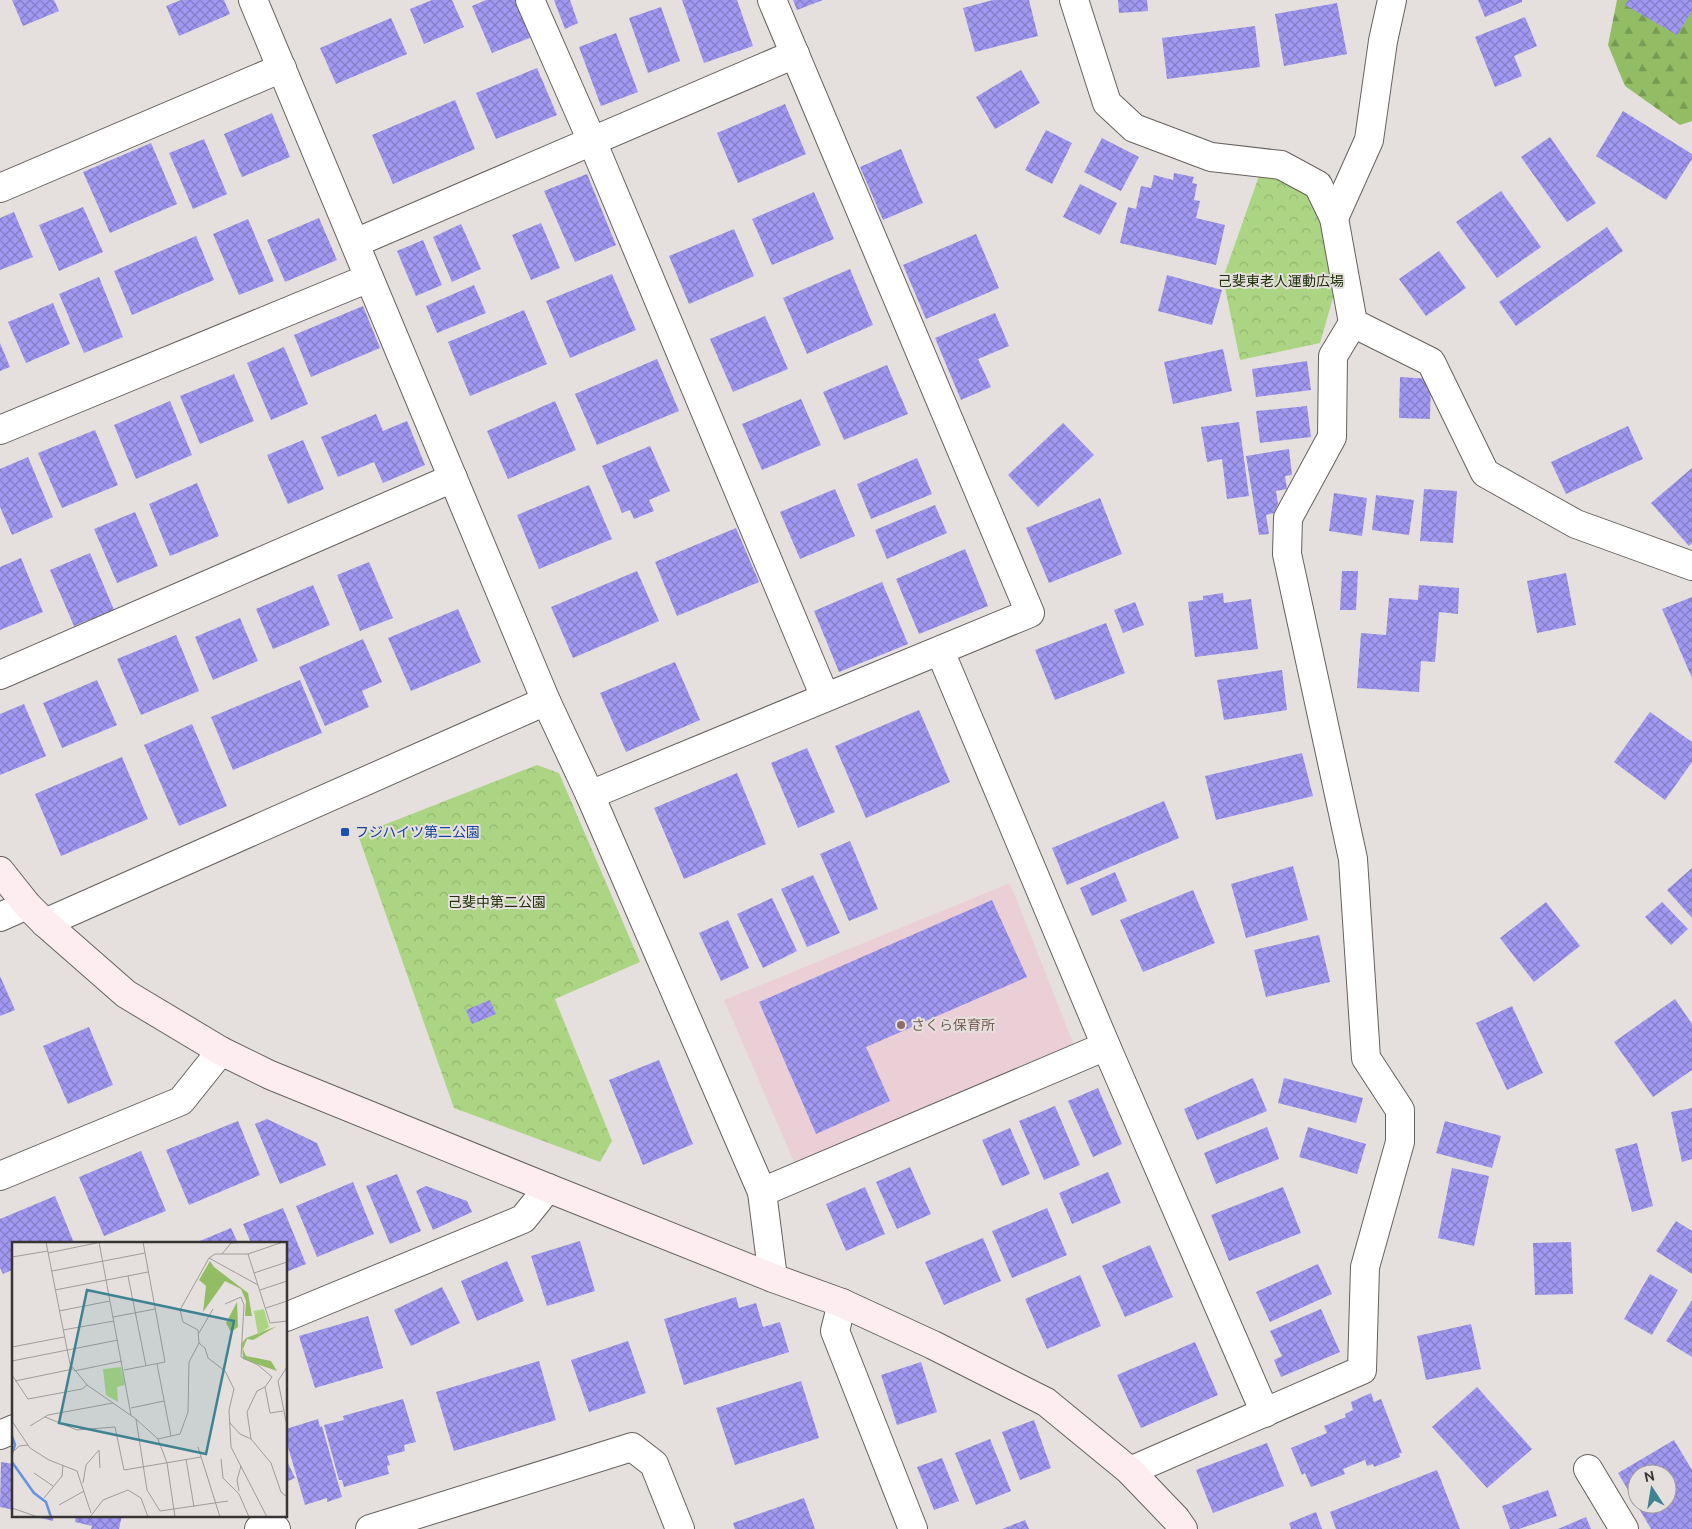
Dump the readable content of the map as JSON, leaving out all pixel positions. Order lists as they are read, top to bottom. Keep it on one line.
{"parks":["己斐東老人運動広場","己斐中第二公園"],"places":{"transit":["フジハイツ第二公園"],"other":["さくら保育所"]},"north":"top"}
